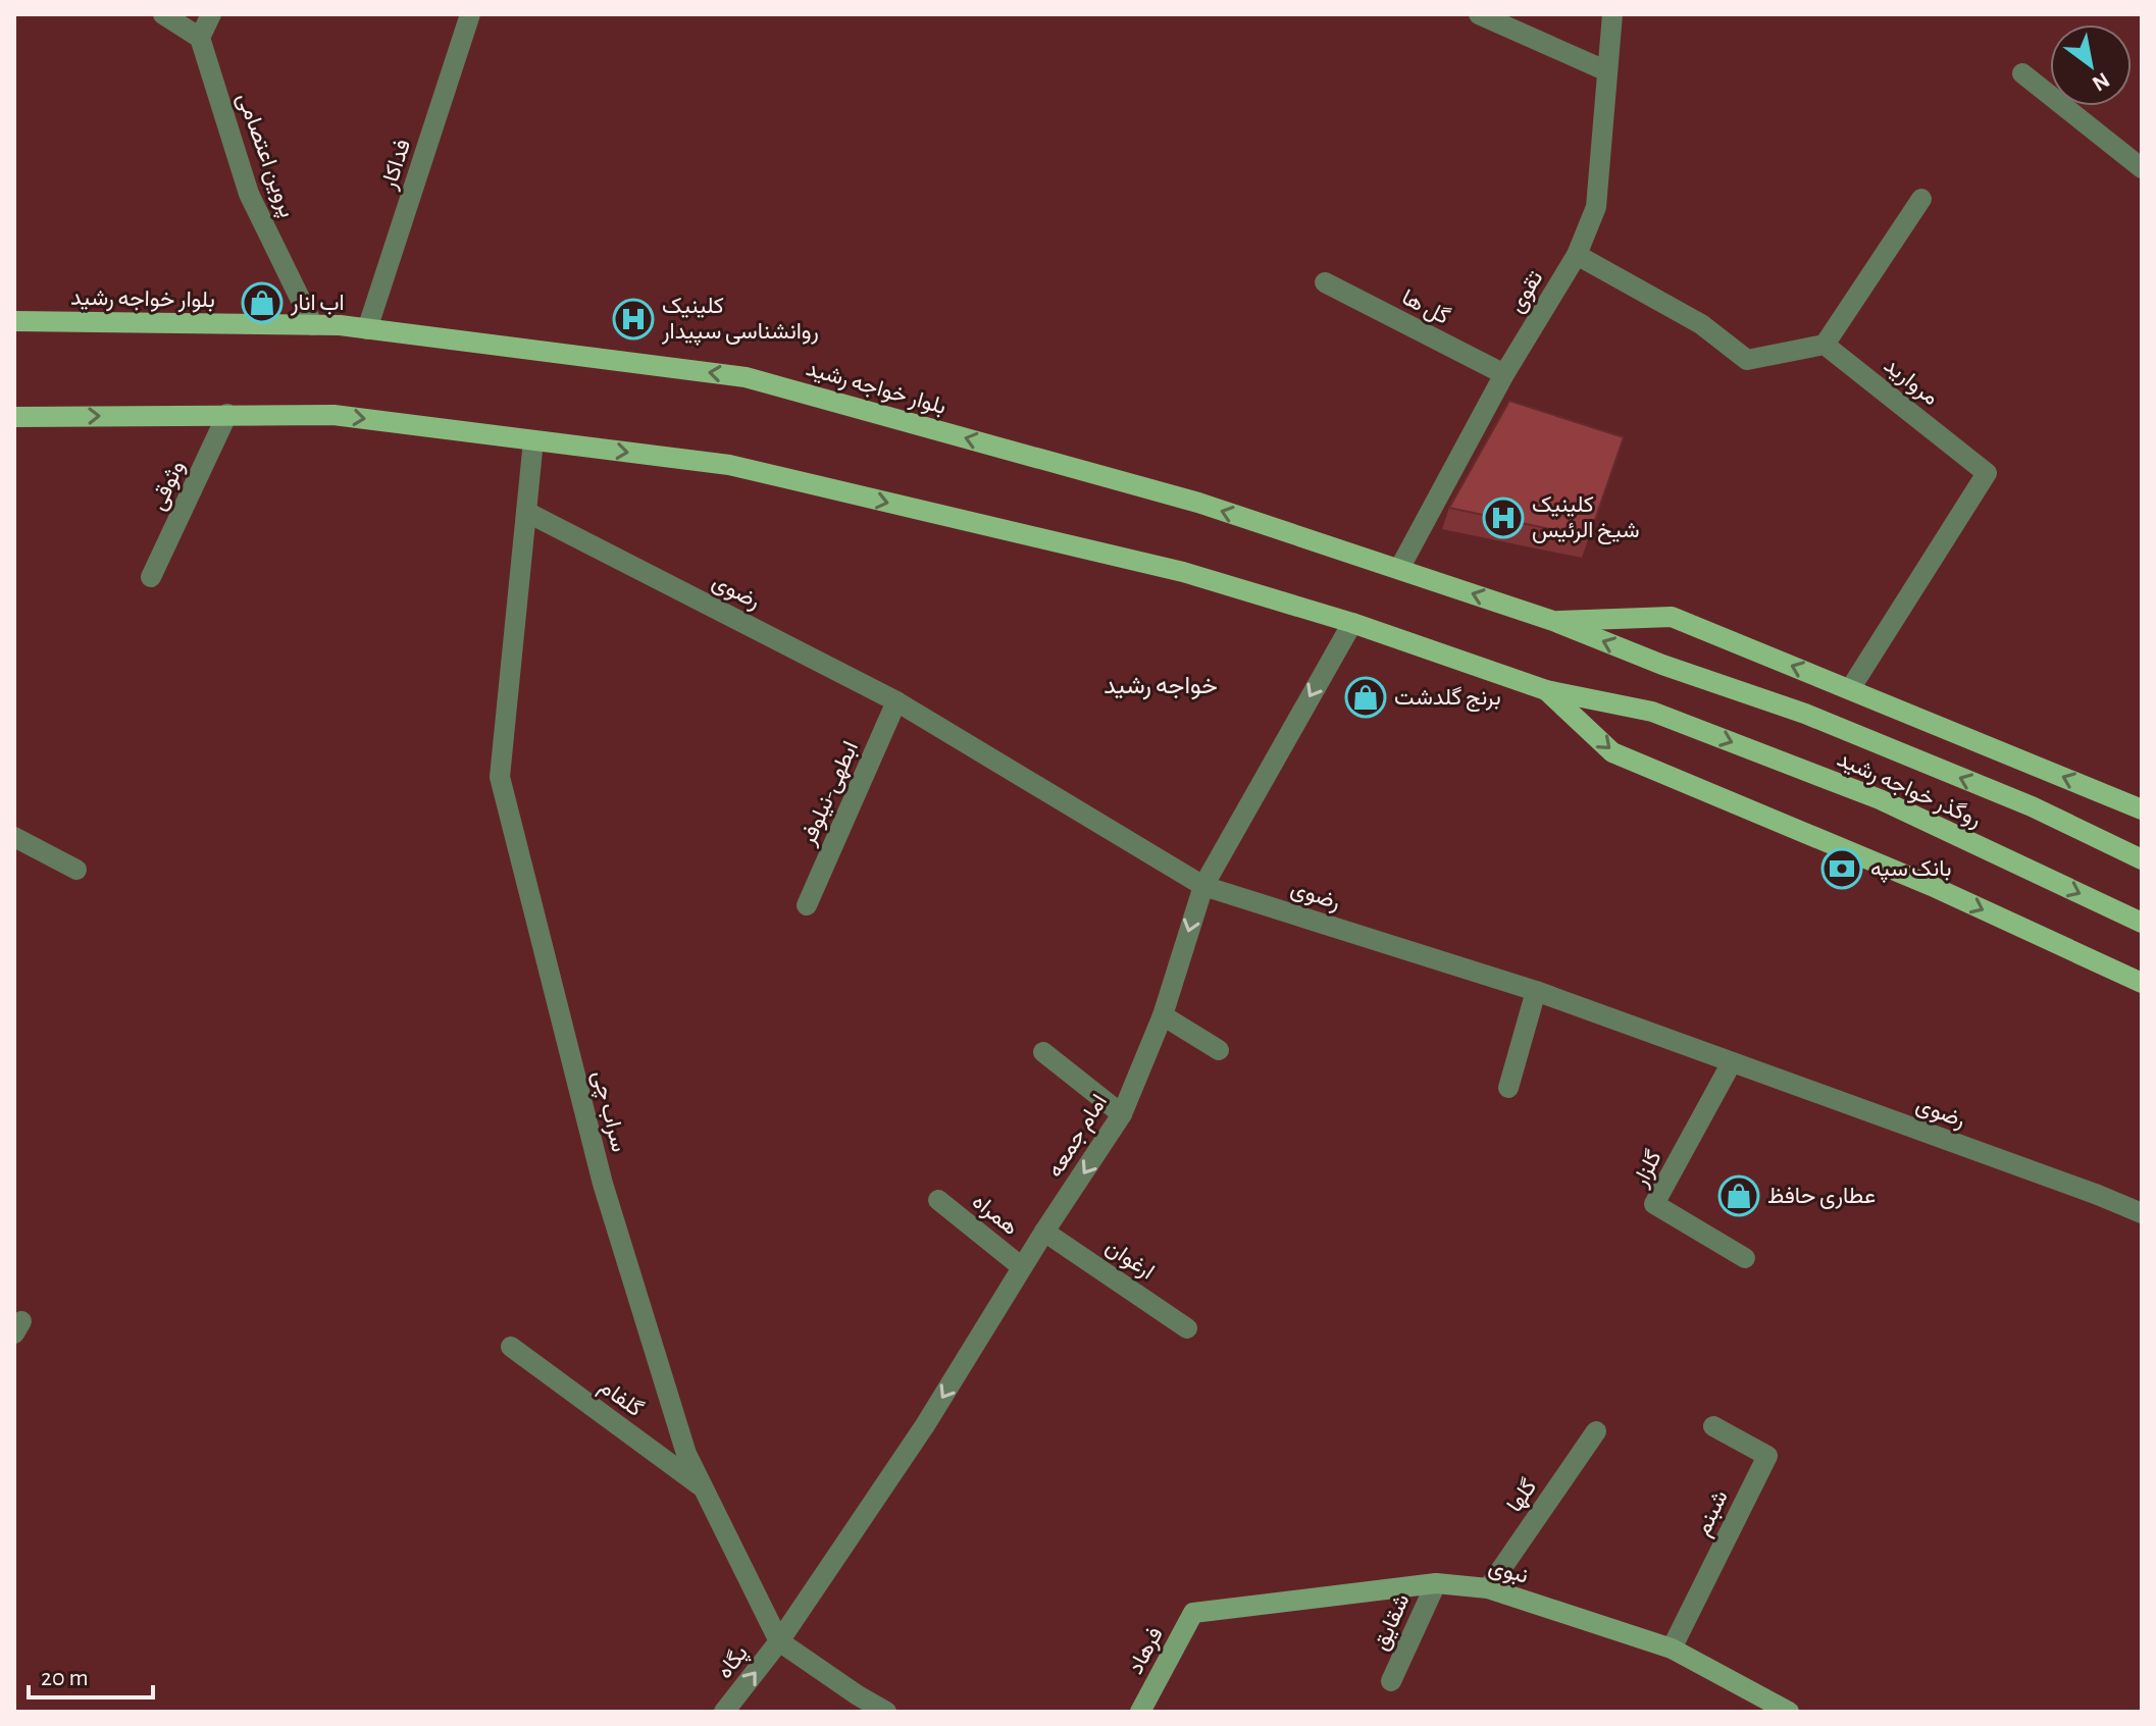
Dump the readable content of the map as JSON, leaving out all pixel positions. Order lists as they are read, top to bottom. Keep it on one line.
{"streets":{"main road":["بلوار خواجه رشید","روگذر خواجه رشید"],"street":["پروین اعتصامی","فداکار","تقوی","گل ها","مروارید","وثوقی","رضوی","ابطهی-نیلوفر","سراب چی","امام جمعه","گلزار","همراه","ارغوان","گلفام","گلها","شبنم","نبوی","شقایق","فرهاد","پگاه"]},"crossings":[["پروین اعتصامی","بلوار خواجه رشید"],["فداکار","بلوار خواجه رشید"],["تقوی","بلوار خواجه رشید"],["تقوی","گل ها"],["بلوار خواجه رشید","روگذر خواجه رشید"],["رضوی","ابطهی-نیلوفر"],["رضوی","سراب چی"],["رضوی","امام جمعه"],["رضوی","گلزار"],["سراب چی","امام جمعه"],["سراب چی","گلفام"],["سراب چی","پگاه"],["امام جمعه","همراه"],["امام جمعه","ارغوان"],["امام جمعه","پگاه"],["گلها","نبوی"],["شبنم","نبوی"],["نبوی","شقایق"],["نبوی","فرهاد"]],"one_way":["امام جمعه","پگاه"],"districts":["خواجه رشید"],"places":{"shop":["اب انار","برنج گلدشت","عطاری حافظ"],"hospital":["کلینیک روانشناسی سپیدار","کلینیک شیخ الرئیس"],"bank":["بانک سپه"]},"scale_bar":"20 m","north":"bottom right"}
